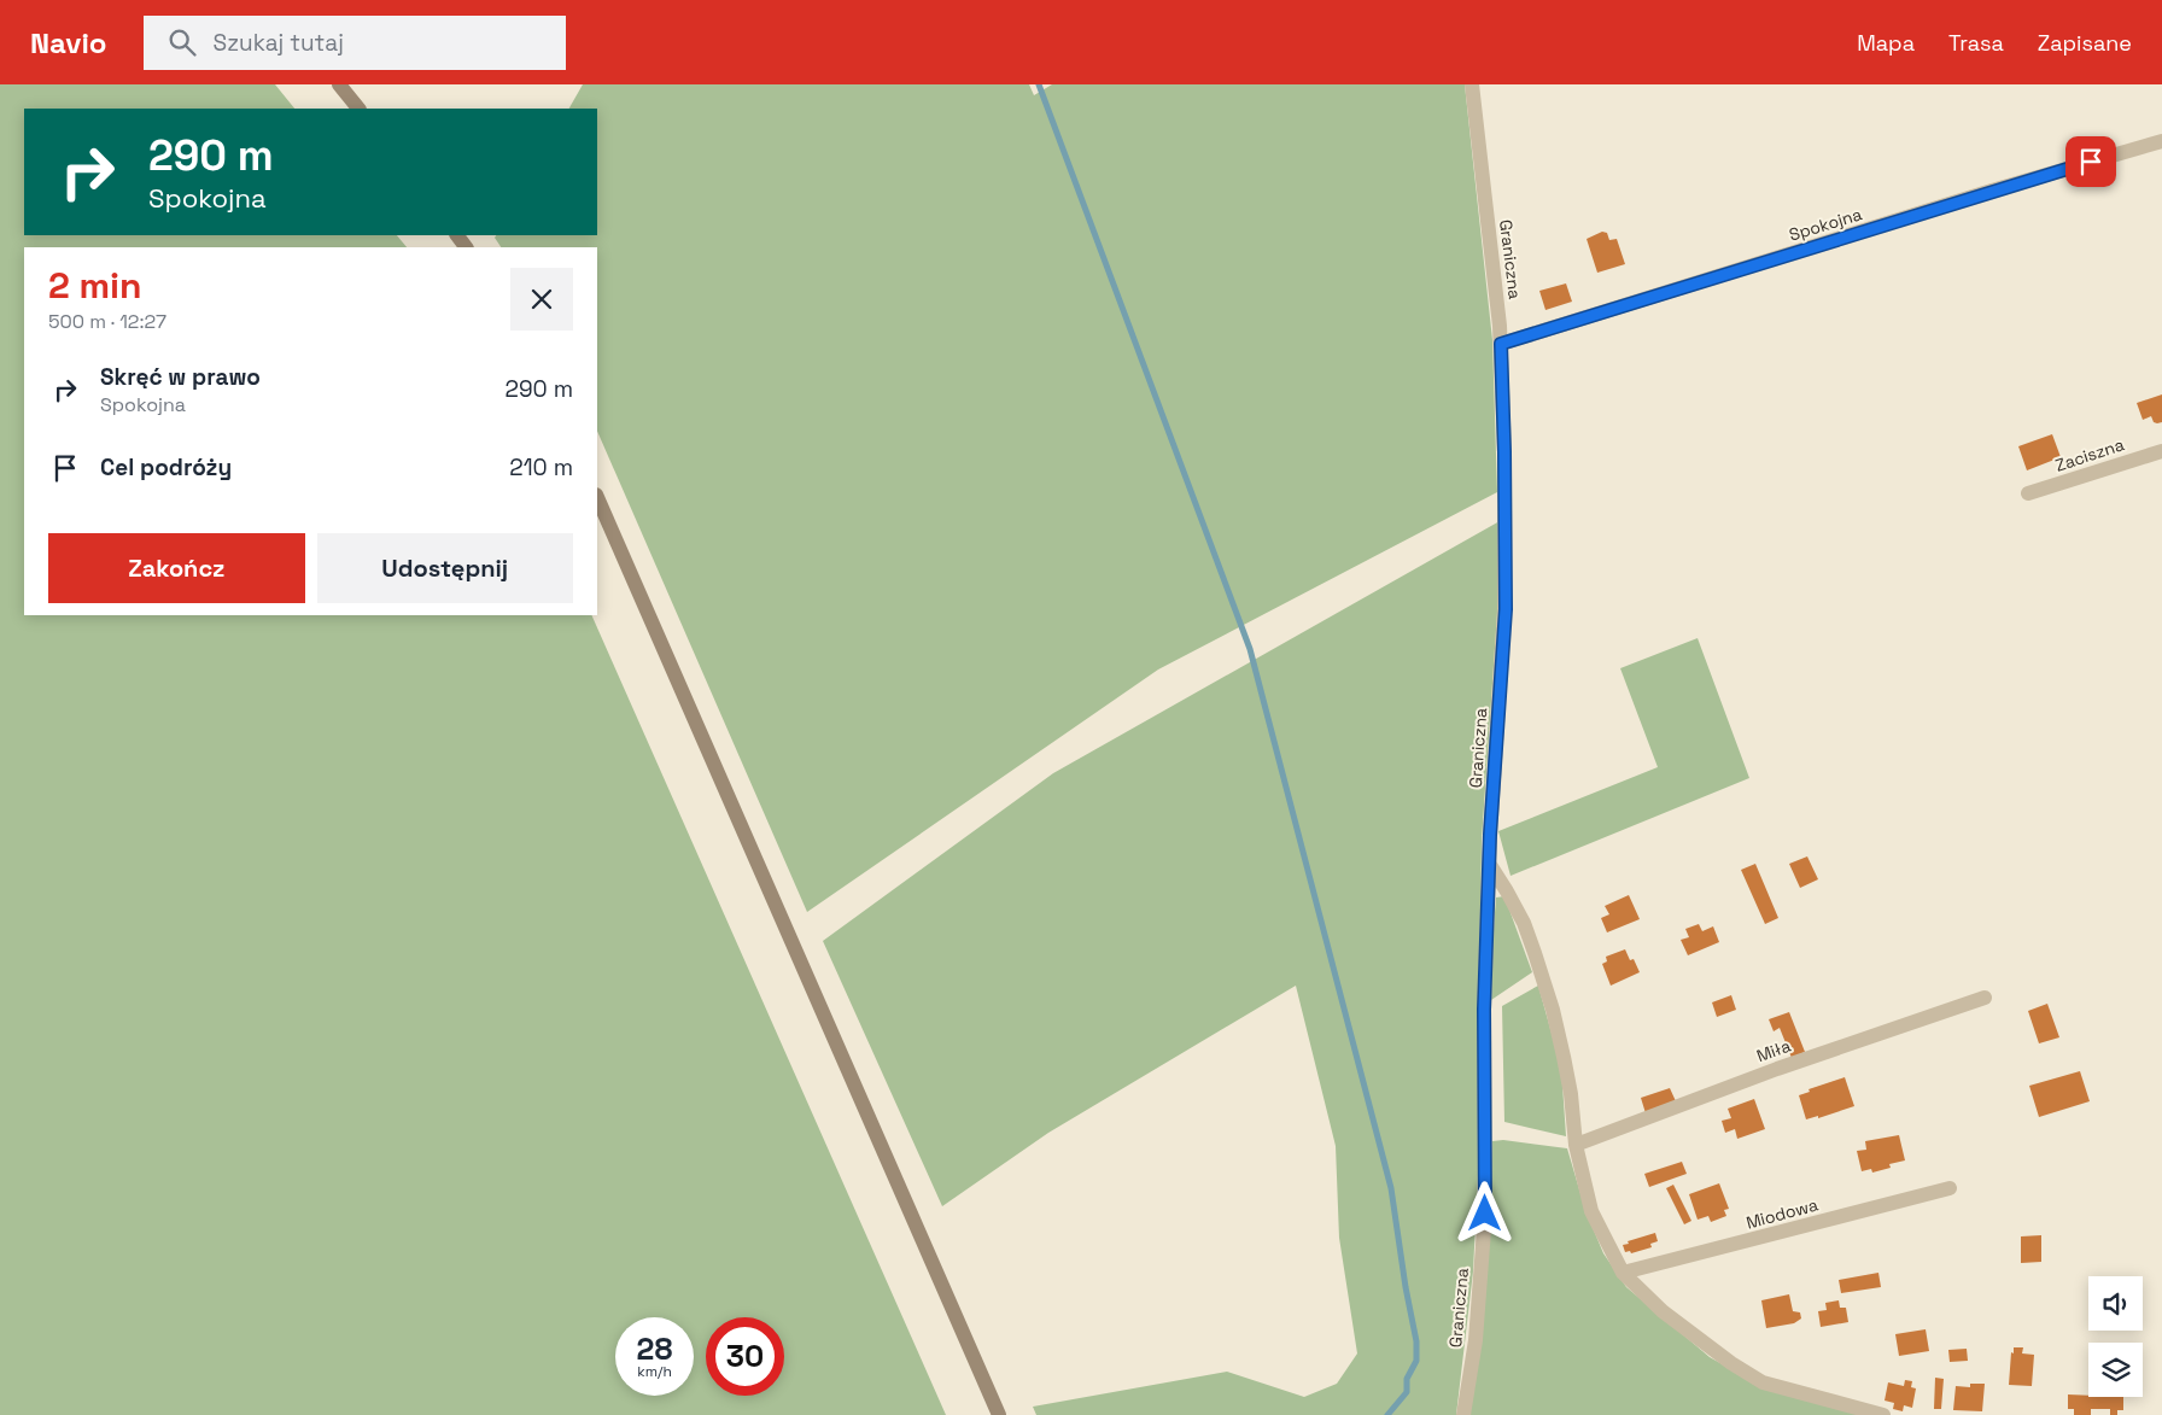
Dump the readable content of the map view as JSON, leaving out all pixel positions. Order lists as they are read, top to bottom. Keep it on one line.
{"streets":{"street":["Spokojna","Graniczna","Zaciszna","Miła","Miodowa"]},"crossings":[["Spokojna","Graniczna"]],"page":{"header":"Navio","search":"Szukaj tutaj","nav":["Mapa","Trasa","Zapisane"],"turn":["290 m","Spokojna"],"heading":["2 min","500 m · 12:27"],"list":[{"name":"Skręć w prawo","note":"Spokojna","value":"290 m"},{"name":"Cel podróży","value":"210 m"}],"buttons":["Zakończ","Udostępnij"],"speed":"28 km/h","limit":"30"}}
